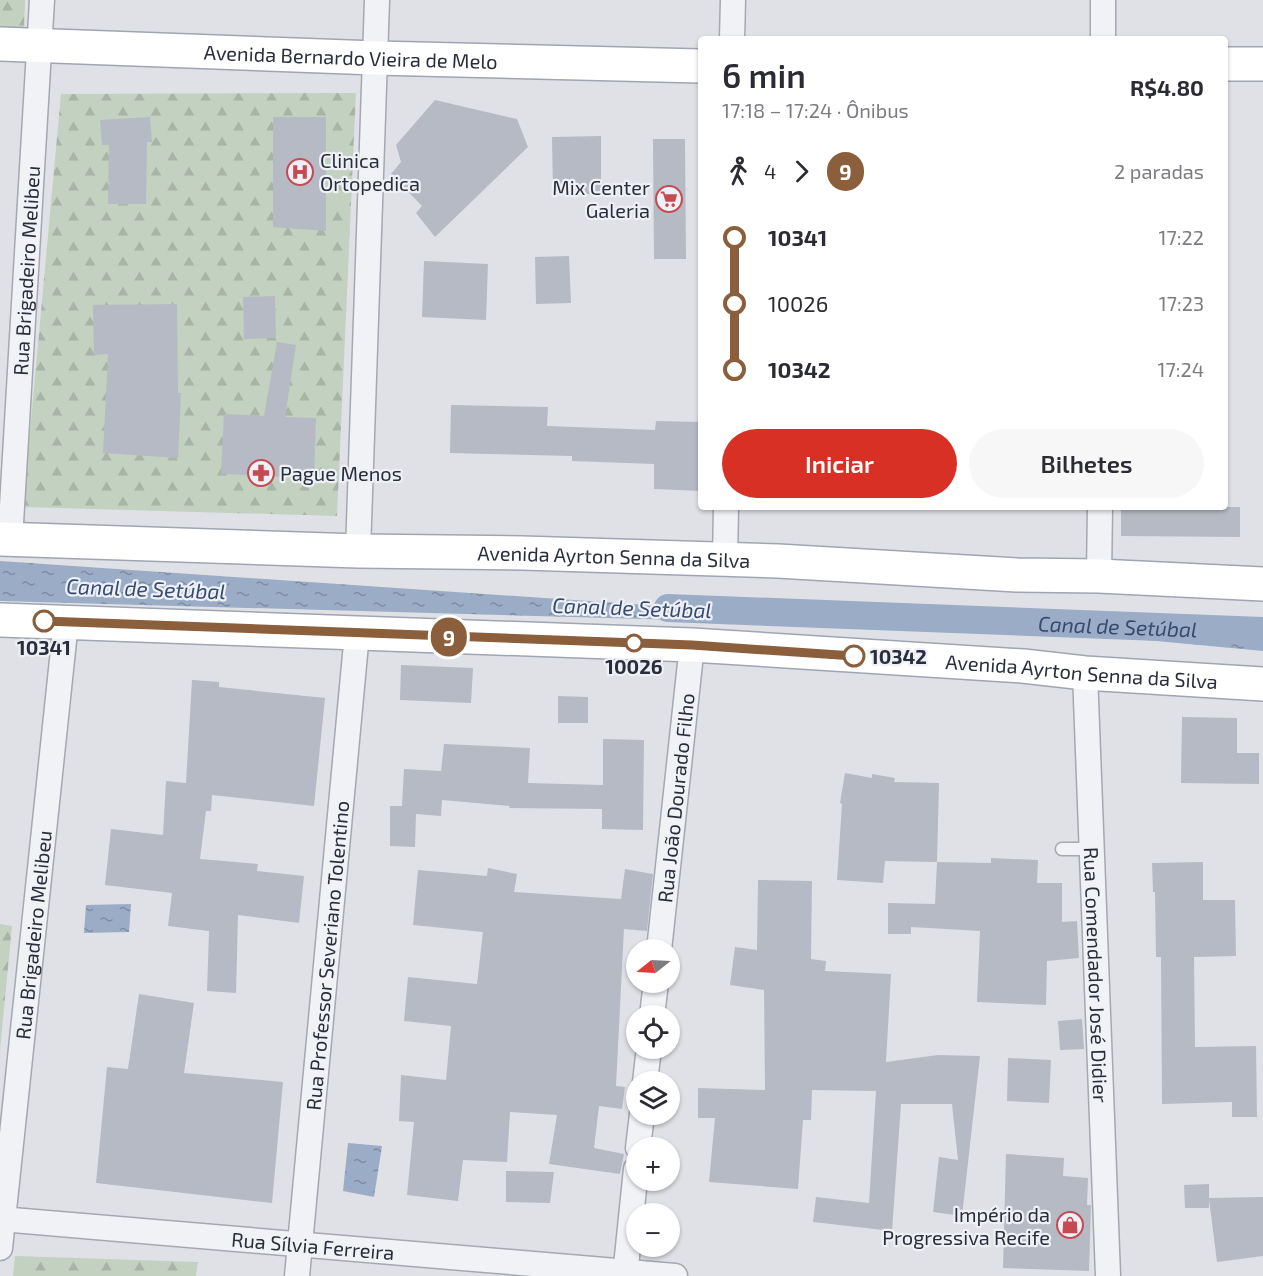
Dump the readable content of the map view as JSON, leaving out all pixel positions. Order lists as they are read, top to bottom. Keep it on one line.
{"streets":{"main road":["Avenida Bernardo Vieira de Melo","Avenida Ayrton Senna da Silva"],"street":["Rua Brigadeiro Melibeu","Rua João Dourado Filho","Rua Professor Severiano Tolentino","Rua Comendador José Didier","Rua Sílvia Ferreira"]},"crossings":[["Avenida Bernardo Vieira de Melo","Rua Brigadeiro Melibeu"],["Rua Brigadeiro Melibeu","Avenida Ayrton Senna da Silva"],["Rua Brigadeiro Melibeu","Rua Sílvia Ferreira"],["Avenida Ayrton Senna da Silva","Rua João Dourado Filho"],["Avenida Ayrton Senna da Silva","Rua Professor Severiano Tolentino"],["Avenida Ayrton Senna da Silva","Rua Comendador José Didier"],["Rua Professor Severiano Tolentino","Rua Sílvia Ferreira"]],"water":["Canal de Setúbal"],"places":{"hospital":["Clinica Ortopedica"],"supermarket":["Mix Center Galeria"],"pharmacy":["Pague Menos"],"other":["10341","10026","10342"],"shop":["Império da Progressiva Recife"]},"lines":["bus line 9"],"north":"left","page":{"on_map":"9","heading":["6 min","17:18 – 17:24 · Ônibus","R$4.80"],"legs":["4","9","2 paradas"],"list":[{"name":"10341","value":"17:22"},{"name":"10026","value":"17:23"},{"name":"10342","value":"17:24"}],"buttons":["Iniciar","Bilhetes"],"map_buttons":["+","−"]}}
